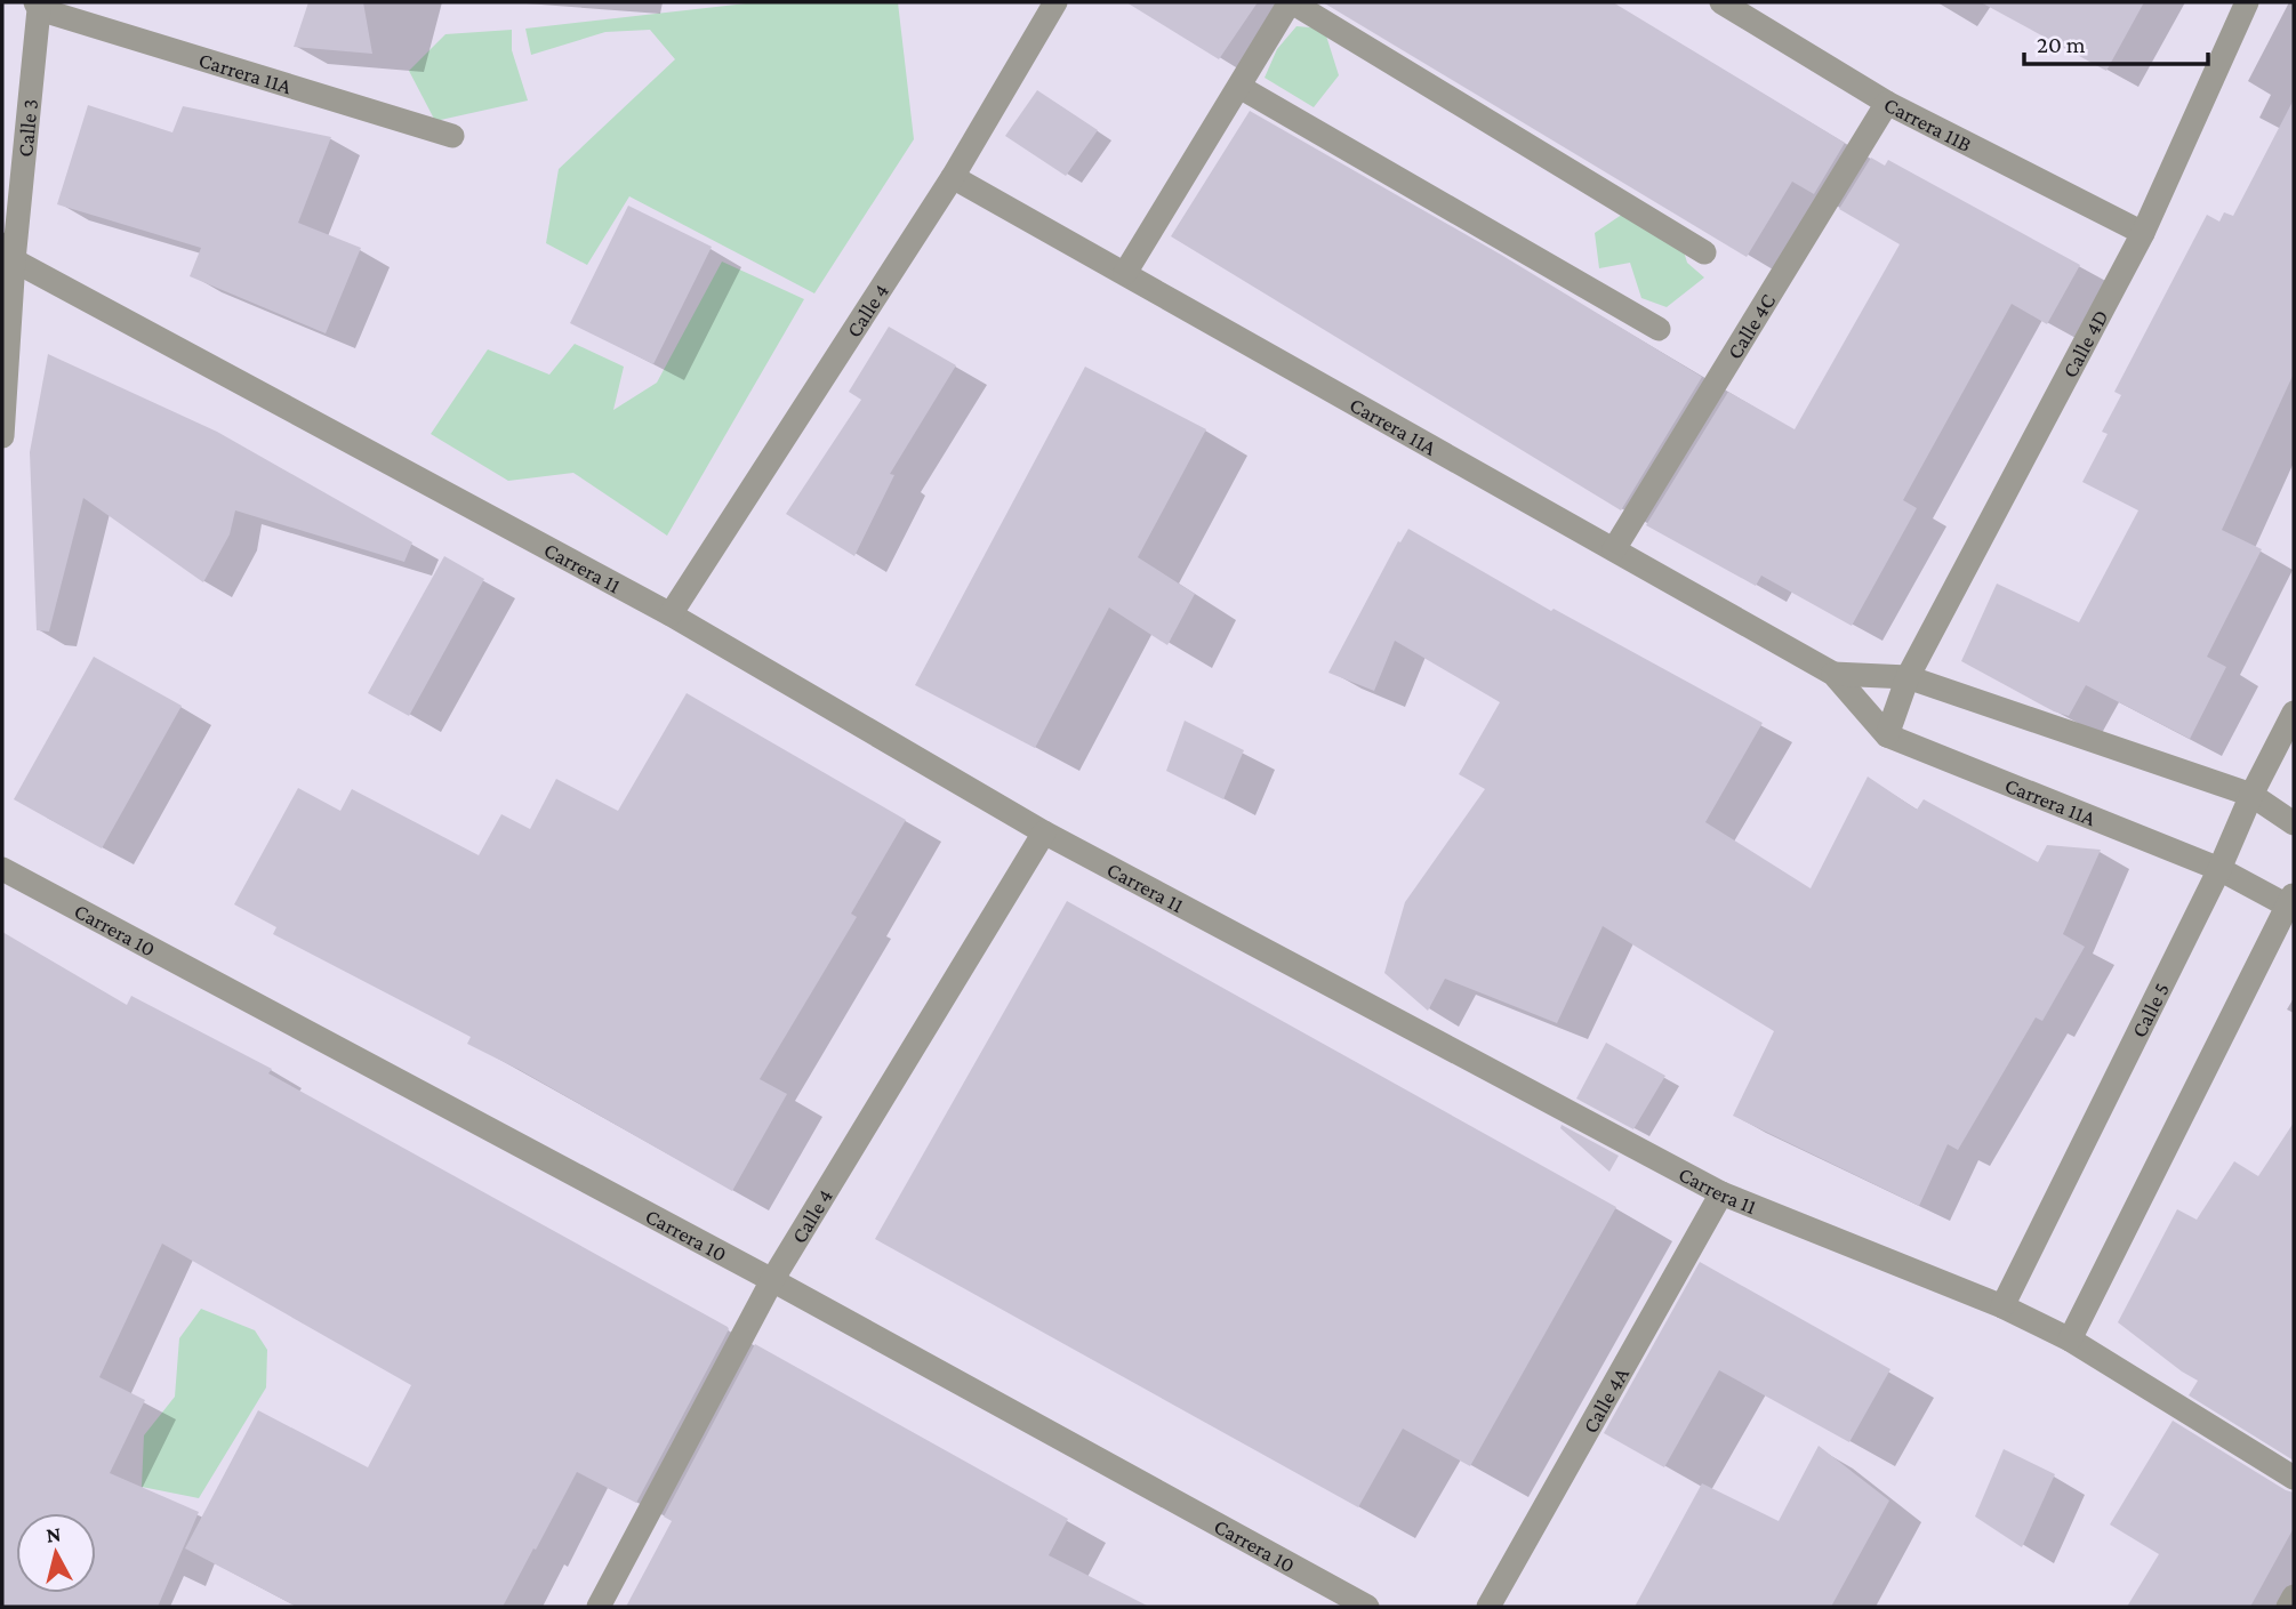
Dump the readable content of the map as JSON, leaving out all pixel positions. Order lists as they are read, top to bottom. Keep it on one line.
{"streets":{"street":["Carrera 11A","Carrera 11B","Calle 3","Calle 4","Calle 4C","Calle 4D","Carrera 11","Carrera 10","Calle 5","Calle 4A"]},"crossings":[["Carrera 11A","Calle 3"],["Carrera 11A","Calle 4"],["Carrera 11A","Calle 4C"],["Carrera 11A","Calle 4D"],["Carrera 11A","Calle 5"],["Carrera 11B","Calle 4C"],["Carrera 11B","Calle 4D"],["Calle 3","Carrera 11"],["Calle 4","Carrera 11"],["Calle 4","Carrera 10"],["Carrera 11","Calle 5"],["Carrera 11","Calle 4A"]],"scale_bar":"20 m","north":"top"}
